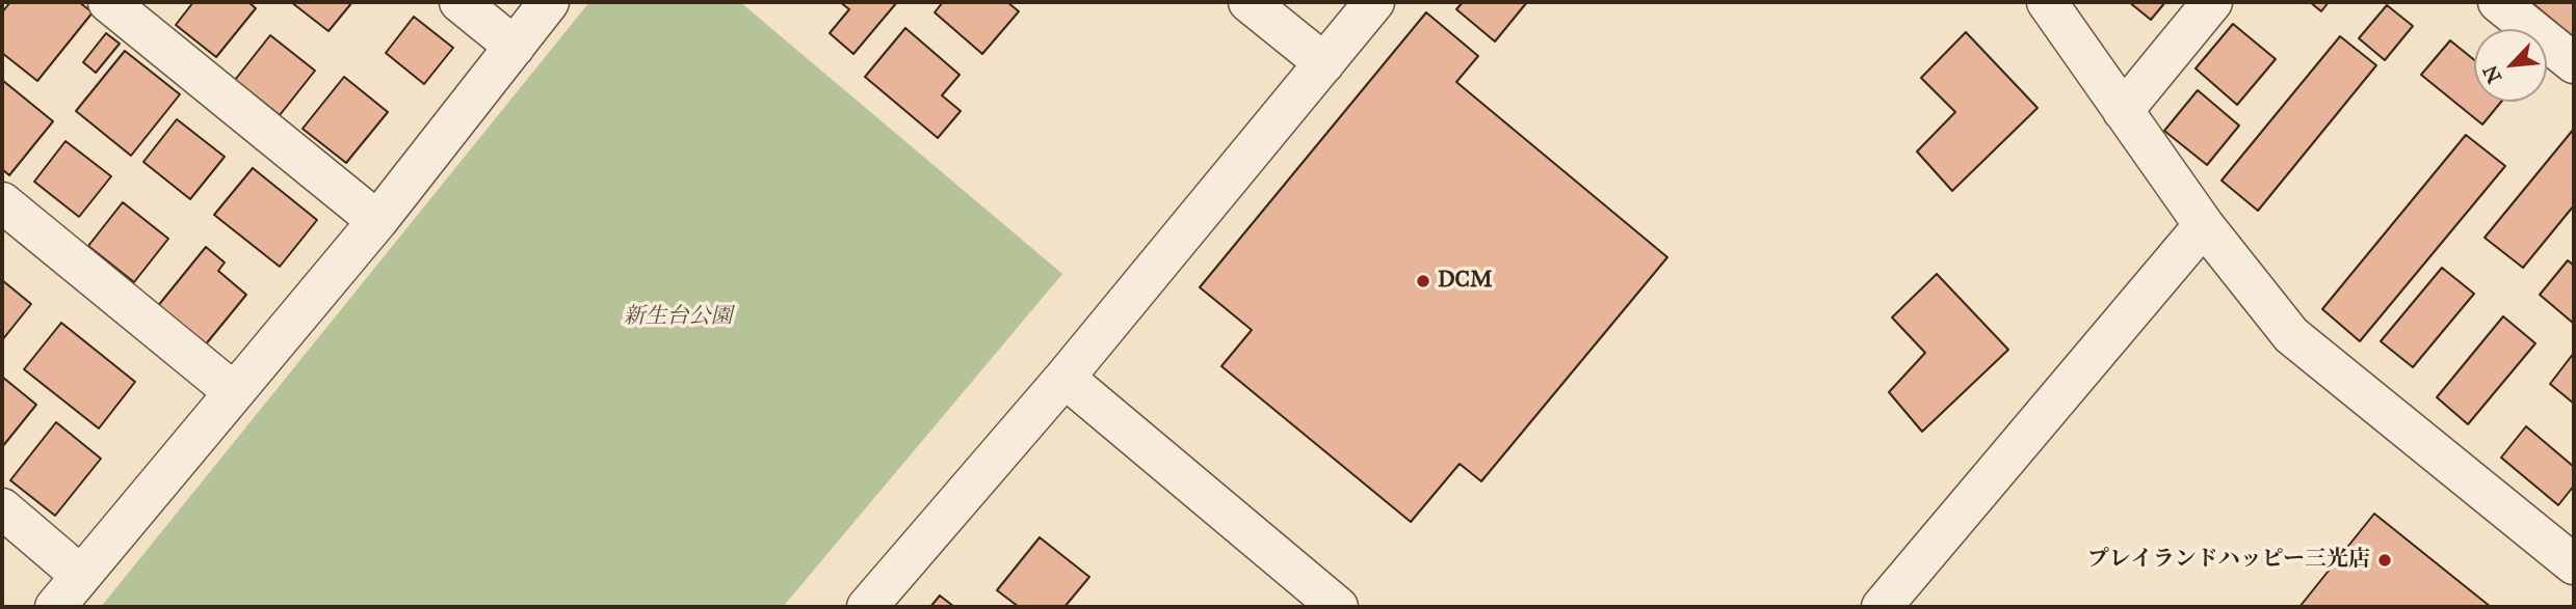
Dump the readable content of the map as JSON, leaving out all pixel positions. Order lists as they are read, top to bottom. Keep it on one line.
{"parks":["新生台公園"],"places":["DCM","プレイランドハッピー三光店"],"north":"bottom left"}
